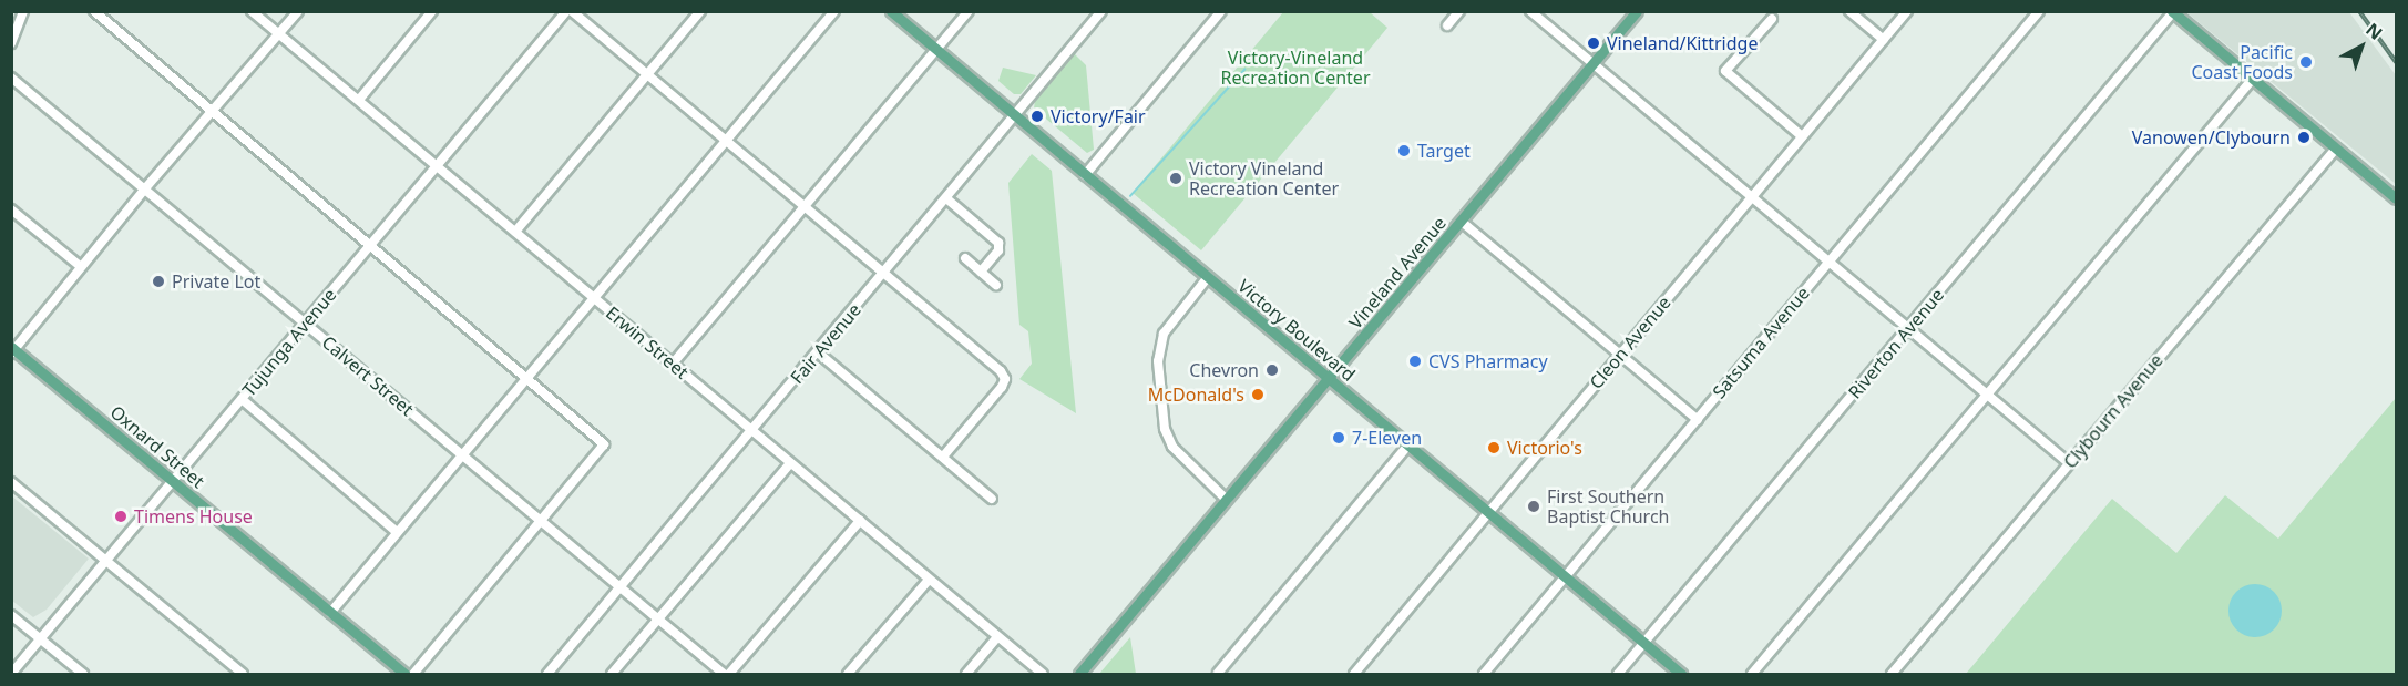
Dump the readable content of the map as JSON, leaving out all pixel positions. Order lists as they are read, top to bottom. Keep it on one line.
{"streets":{"main road":["Vineland Avenue","Victory Boulevard","Oxnard Street"],"street":["Tujunga Avenue","Erwin Street","Cleon Avenue","Satsuma Avenue","Fair Avenue","Riverton Avenue","Calvert Street","Clybourn Avenue"]},"crossings":[["Vineland Avenue","Victory Boulevard"],["Victory Boulevard","Cleon Avenue"],["Victory Boulevard","Satsuma Avenue"],["Victory Boulevard","Fair Avenue"],["Victory Boulevard","Riverton Avenue"],["Tujunga Avenue","Erwin Street"],["Tujunga Avenue","Calvert Street"],["Tujunga Avenue","Oxnard Street"],["Erwin Street","Fair Avenue"],["Fair Avenue","Calvert Street"]],"parks":["Victory-Vineland Recreation Center"],"places":["Vineland/Kittridge","Pacific Coast Foods","Victory/Fair","Vanowen/Clybourn","Target","Victory Vineland Recreation Center","Private Lot","CVS Pharmacy","Chevron","McDonald's","7-Eleven","Victorio's","First Southern Baptist Church","Timens House"],"north":"top right"}
